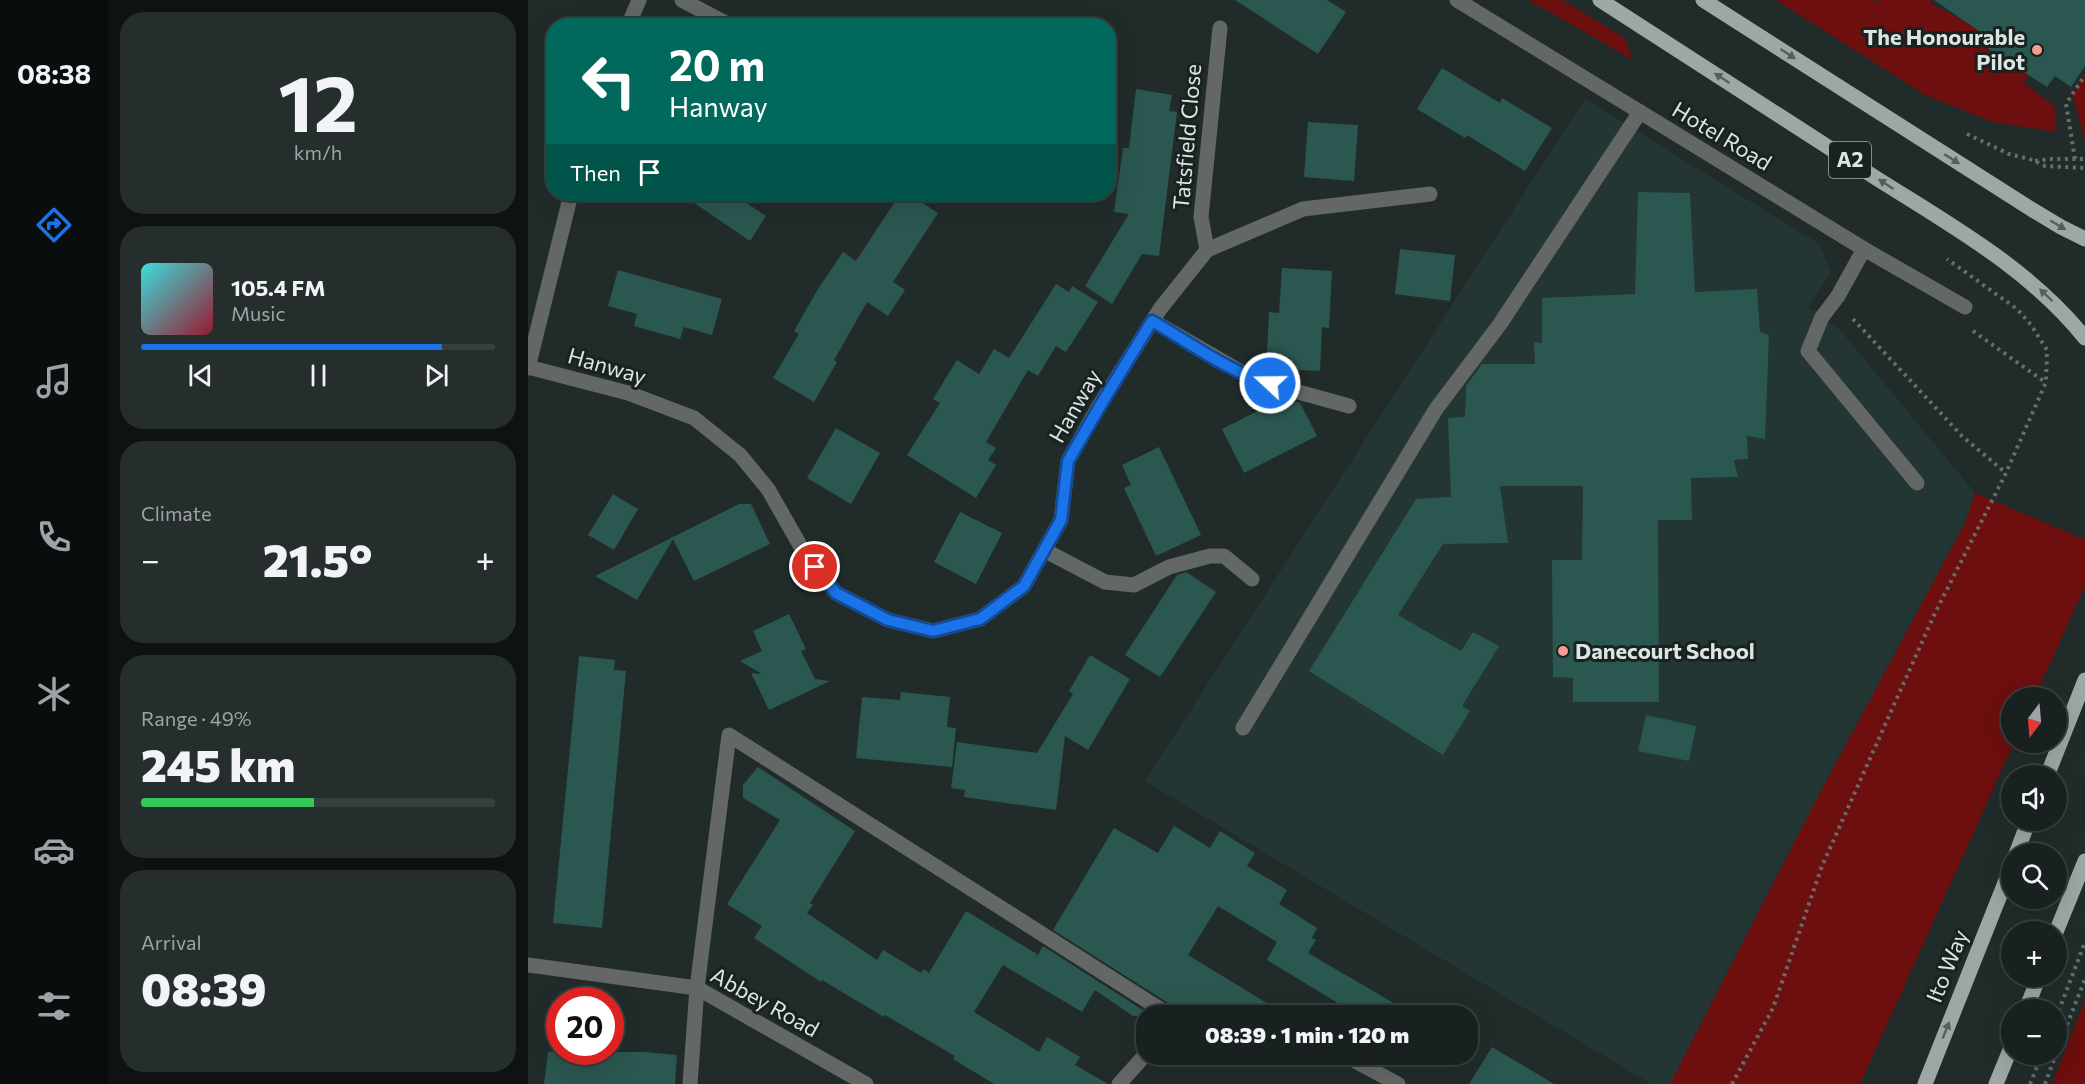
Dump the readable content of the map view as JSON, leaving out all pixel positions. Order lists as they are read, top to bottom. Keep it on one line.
{"streets":{"main road":["A2","Ito Way"],"street":["Hotel Road","Tatsfield Close","Hanway","Abbey Road"]},"crossings":[["Tatsfield Close","Hanway"]],"one_way":["Ito Way"],"places":["The Honourable Pilot","Danecourt School"],"north":"bottom","page":{"tabs":"08:38","tile":[["12","km/h"],"Climate",["Range · 49%","245 km"],["Arrival","08:39"]],"turn":["20 m","Hanway"],"then":"Then","song":["105.4 FM","Music"],"heat":["−","21.5°","+"],"map_buttons":["+","−"],"limit":"20","trip":"08:39 · 1 min · 120 m"}}
